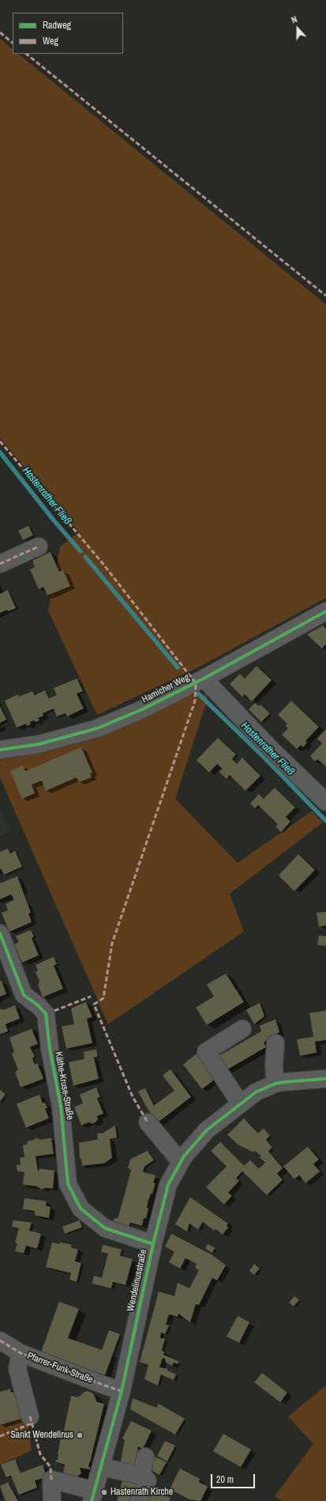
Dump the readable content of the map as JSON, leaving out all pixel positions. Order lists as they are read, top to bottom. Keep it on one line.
{"streets":{"street":["Hamicher Weg","Käthe-Kruse-Straße","Wendelinusstraße","Pfarrer-Funk-Straße"]},"crossings":[["Käthe-Kruse-Straße","Wendelinusstraße"],["Wendelinusstraße","Pfarrer-Funk-Straße"]],"water":["Hastenrather Fließ"],"places":["Sankt Wendelinus","Hastenrath Kirche"],"legend":["Radweg","Weg"],"scale_bar":"20 m","north":"top"}
